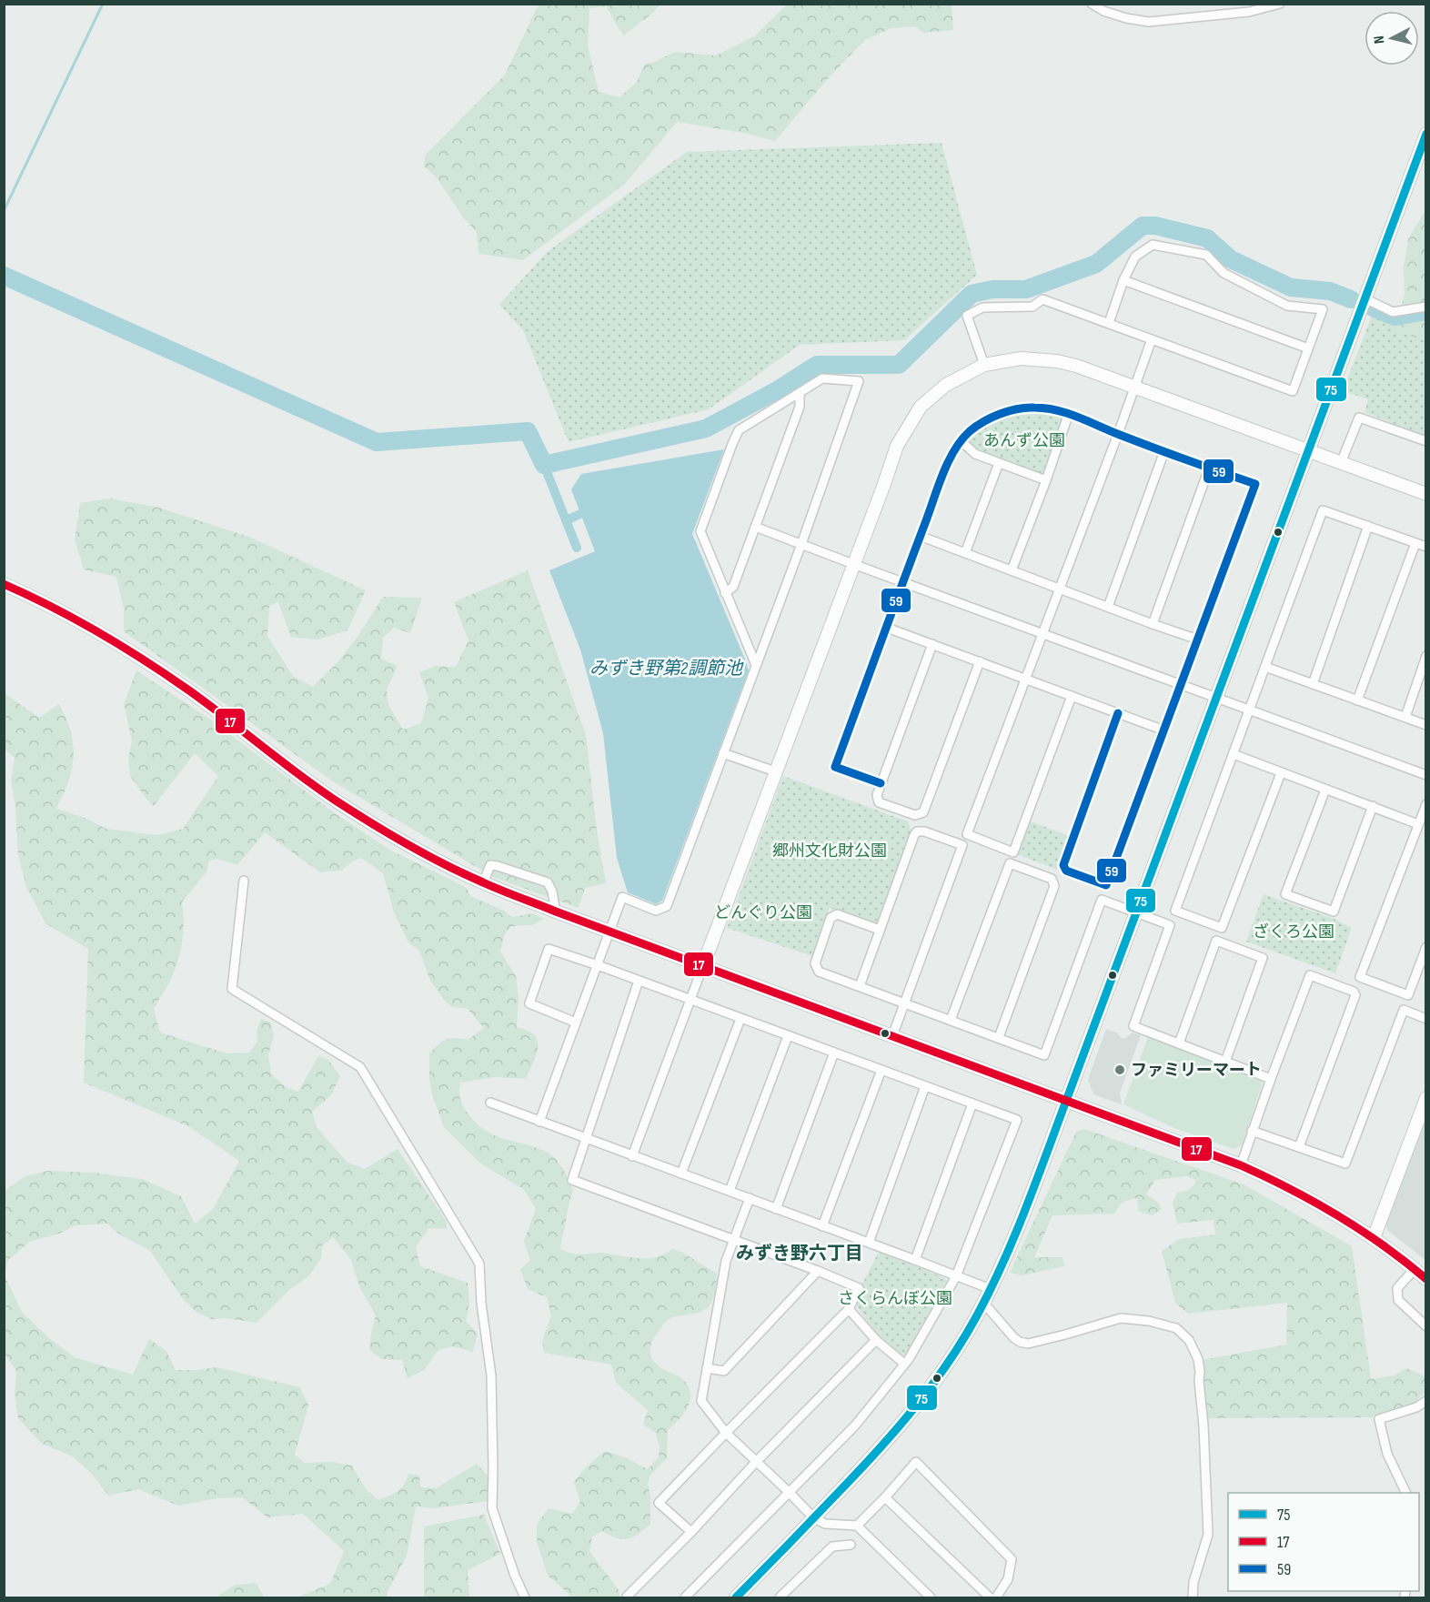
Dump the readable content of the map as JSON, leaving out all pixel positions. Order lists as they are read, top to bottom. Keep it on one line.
{"districts":["みずき野六丁目"],"water":["みずき野第2調節池"],"parks":["あんず公園","郷州文化財公園","どんぐり公園","ざくろ公園","さくらんぼ公園"],"places":["ファミリーマート"],"lines":["transit line 75","transit line 59","transit line 17"],"legend":["75","17","59"],"north":"left"}
